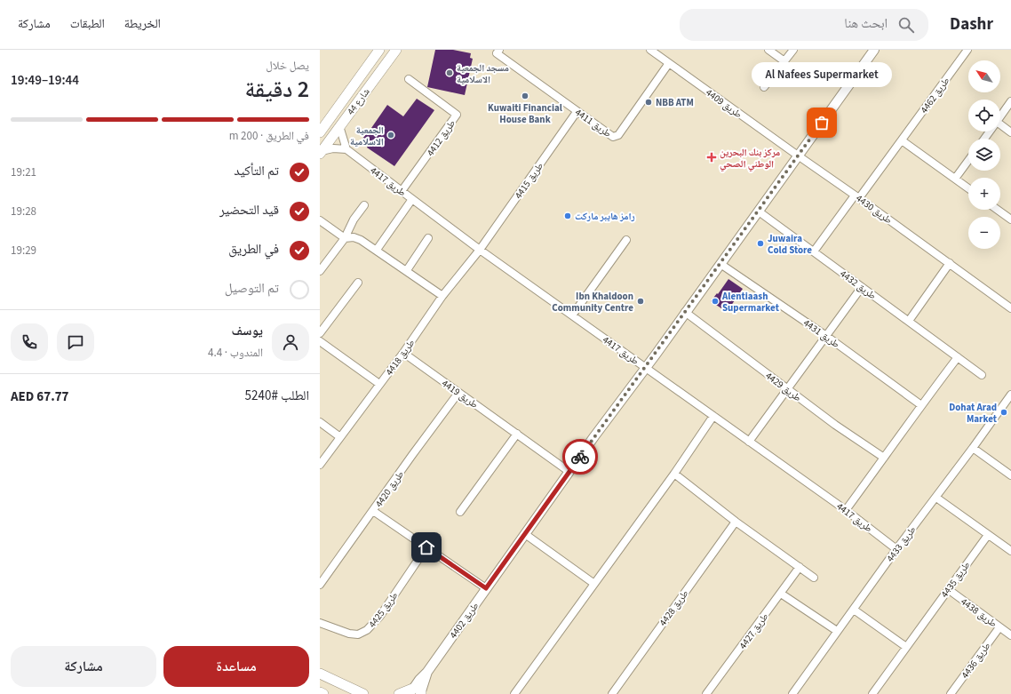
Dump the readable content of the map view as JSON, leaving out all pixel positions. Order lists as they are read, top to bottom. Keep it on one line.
{"streets":{"main road":["شارع 44"],"street":["طريق 4462","طريق 4409","طريق 4411","طريق 4412","طريق 4415","طريق 4417","طريق 4430","طريق 4432","طريق 4431","طريق 4418","طريق 4429","طريق 4419","طريق 4420","طريق 4433","طريق 4435","طريق 4428","طريق 4425","طريق 4438","طريق 4402","طريق 4427","طريق 4436"]},"crossings":[["طريق 4462","طريق 4430"],["طريق 4462","طريق 4432"],["طريق 4409","طريق 4411"],["طريق 4409","طريق 4430"],["طريق 4409","طريق 4402"],["طريق 4411","طريق 4415"],["طريق 4412","طريق 4417"],["طريق 4415","طريق 4417"],["طريق 4415","طريق 4418"],["طريق 4417","طريق 4418"],["طريق 4417","طريق 4433"],["طريق 4417","طريق 4402"],["طريق 4430","طريق 4402"],["طريق 4432","طريق 4402"],["طريق 4431","طريق 4402"],["طريق 4418","طريق 4419"],["طريق 4429","طريق 4402"],["طريق 4419","طريق 4420"],["طريق 4419","طريق 4402"],["طريق 4435","طريق 4438"],["طريق 4438","طريق 4436"]],"places":{"other":["مسجد الجمعية الاسلامية","Kuwaiti Financial House Bank","NBB ATM","Al Nafees Supermarket","الجمعية الاسلامية","رامز هايبر ماركت","Juwaira Cold Store","Ibn Khaldoon Community Centre","Alentiaash Supermarket","Dohat Arad Market"],"health":["مركز بنك البحرين الوطني الصحي"]},"north":"top left","page":{"header":"Dashr","search":"ابحث هنا","nav":["الخريطة","الطبقات","مشاركة"],"heading":["2 دقيقة","يصل خلال","19:44–19:49"],"panel":["يوسف","المندوب · 4.4","الطلب #5240","AED 67.77"],"map_buttons":["+","−"],"bubble":"Al Nafees Supermarket","bar":"في الطريق · 200 m","list":[["تم التأكيد","19:21"],["قيد التحضير","19:28"],["في الطريق","19:29"],"تم التوصيل"],"buttons":["مساعدة","مشاركة"]}}
